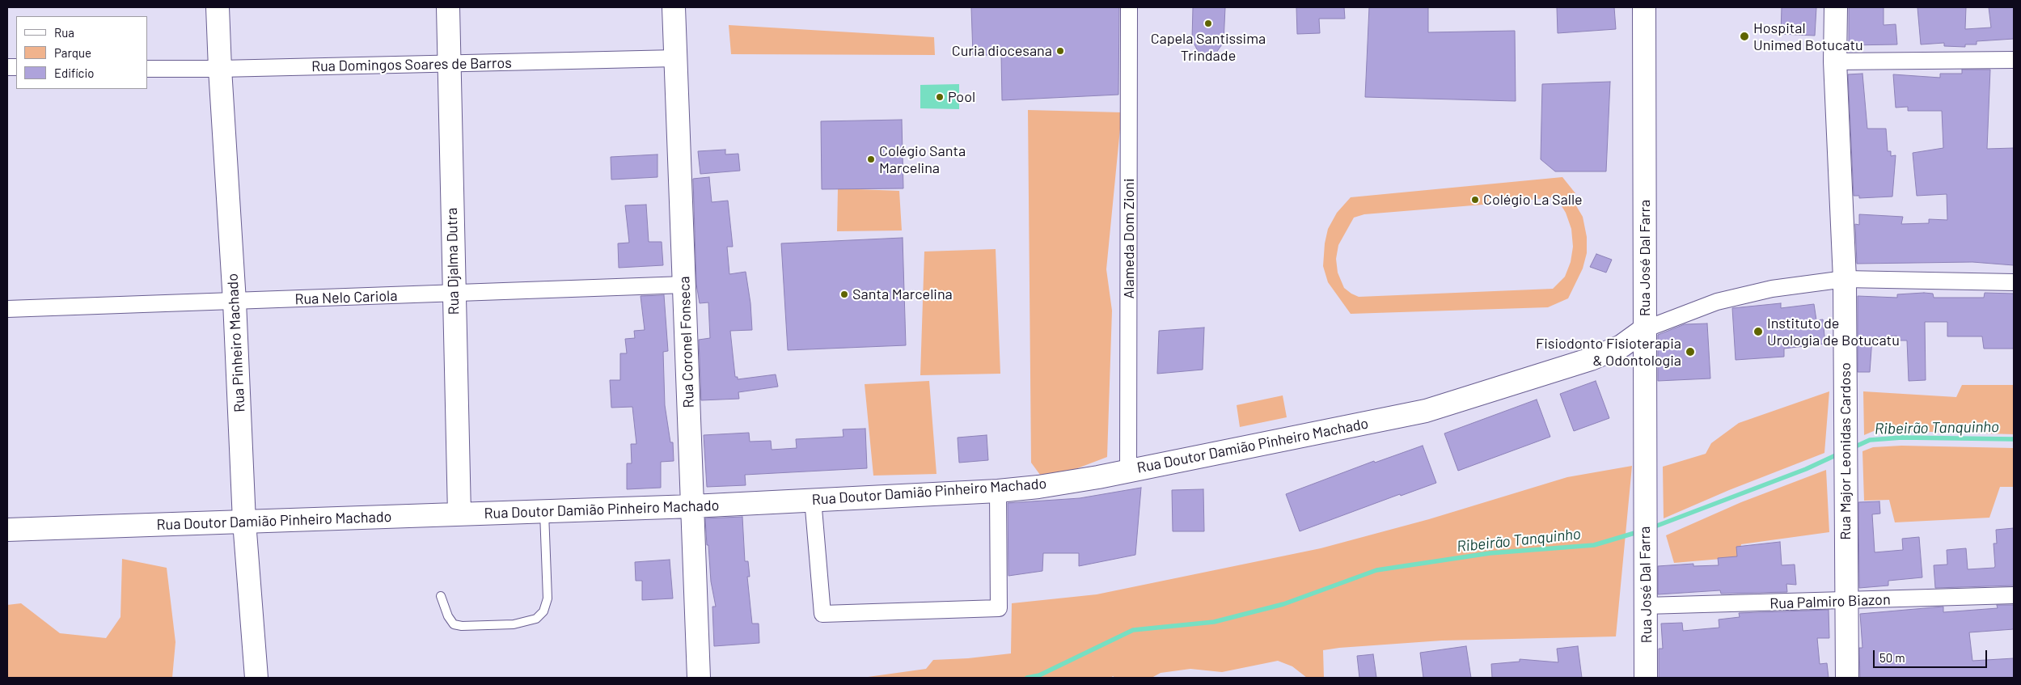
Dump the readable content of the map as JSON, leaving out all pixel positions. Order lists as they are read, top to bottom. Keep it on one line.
{"streets":{"street":["Rua Domingos Soares de Barros","Alameda Dom Zioni","Rua José Dal Farra","Rua Djalma Dutra","Rua Nelo Cariola","Rua Coronel Fonseca","Rua Pinheiro Machado","Rua Doutor Damião Pinheiro Machado","Rua Major Leonidas Cardoso","Rua Palmiro Biazon"]},"crossings":[["Rua Domingos Soares de Barros","Rua Djalma Dutra"],["Rua Domingos Soares de Barros","Rua Coronel Fonseca"],["Rua Domingos Soares de Barros","Rua Pinheiro Machado"],["Alameda Dom Zioni","Rua Doutor Damião Pinheiro Machado"],["Rua José Dal Farra","Rua Doutor Damião Pinheiro Machado"],["Rua José Dal Farra","Rua Palmiro Biazon"],["Rua Djalma Dutra","Rua Nelo Cariola"],["Rua Djalma Dutra","Rua Doutor Damião Pinheiro Machado"],["Rua Nelo Cariola","Rua Coronel Fonseca"],["Rua Nelo Cariola","Rua Pinheiro Machado"],["Rua Coronel Fonseca","Rua Doutor Damião Pinheiro Machado"],["Rua Pinheiro Machado","Rua Doutor Damião Pinheiro Machado"],["Rua Doutor Damião Pinheiro Machado","Rua Major Leonidas Cardoso"],["Rua Major Leonidas Cardoso","Rua Palmiro Biazon"]],"water":["Ribeirão Tanquinho"],"places":["Capela Santissima Trindade","Hospital Unimed Botucatu","Curia diocesana","Pool","Colégio Santa Marcelina","Colégio La Salle","Santa Marcelina","Instituto de Urologia de Botucatu","Fisiodonto Fisioterapia & Odontologia"],"legend":["Rua","Parque","Edifício"],"scale_bar":"50 m"}
